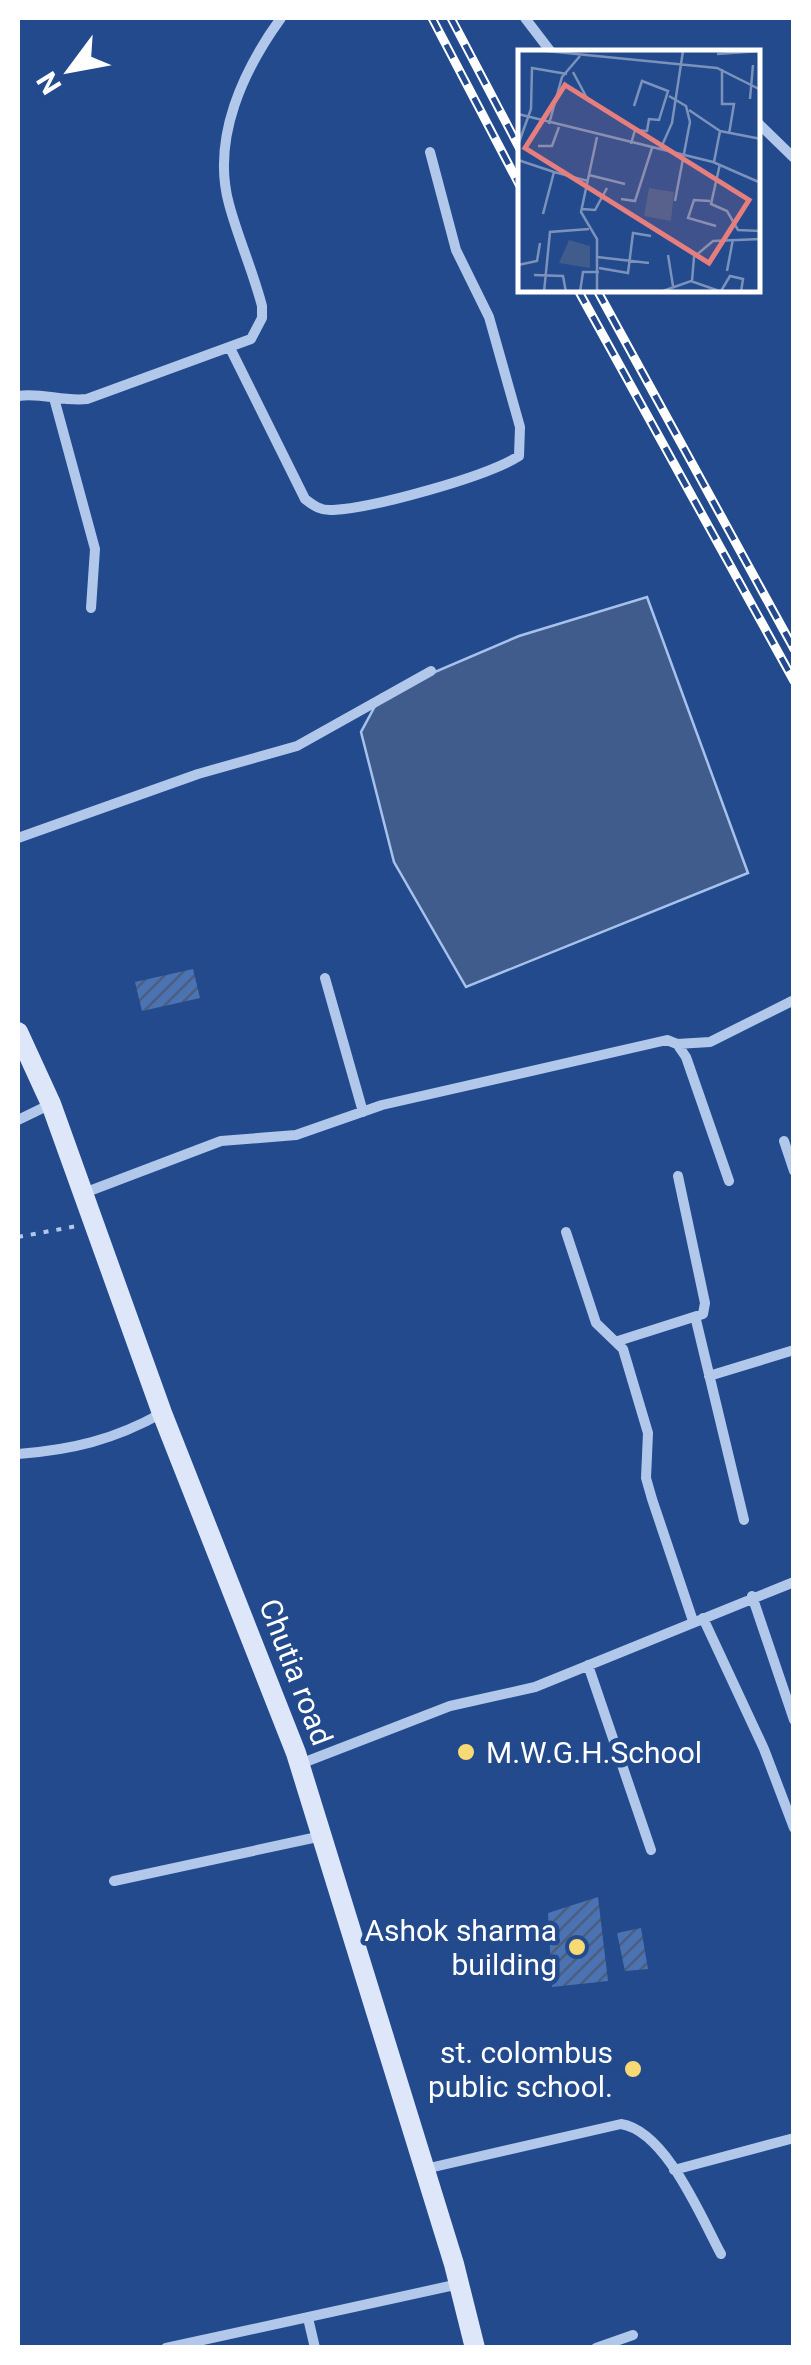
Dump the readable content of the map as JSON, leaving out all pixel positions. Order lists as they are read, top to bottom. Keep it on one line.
{"streets":{"street":["Chutia road"]},"places":["M.W.G.H.School","Ashok sharma building","st. colombus public school."],"north":"bottom left"}
